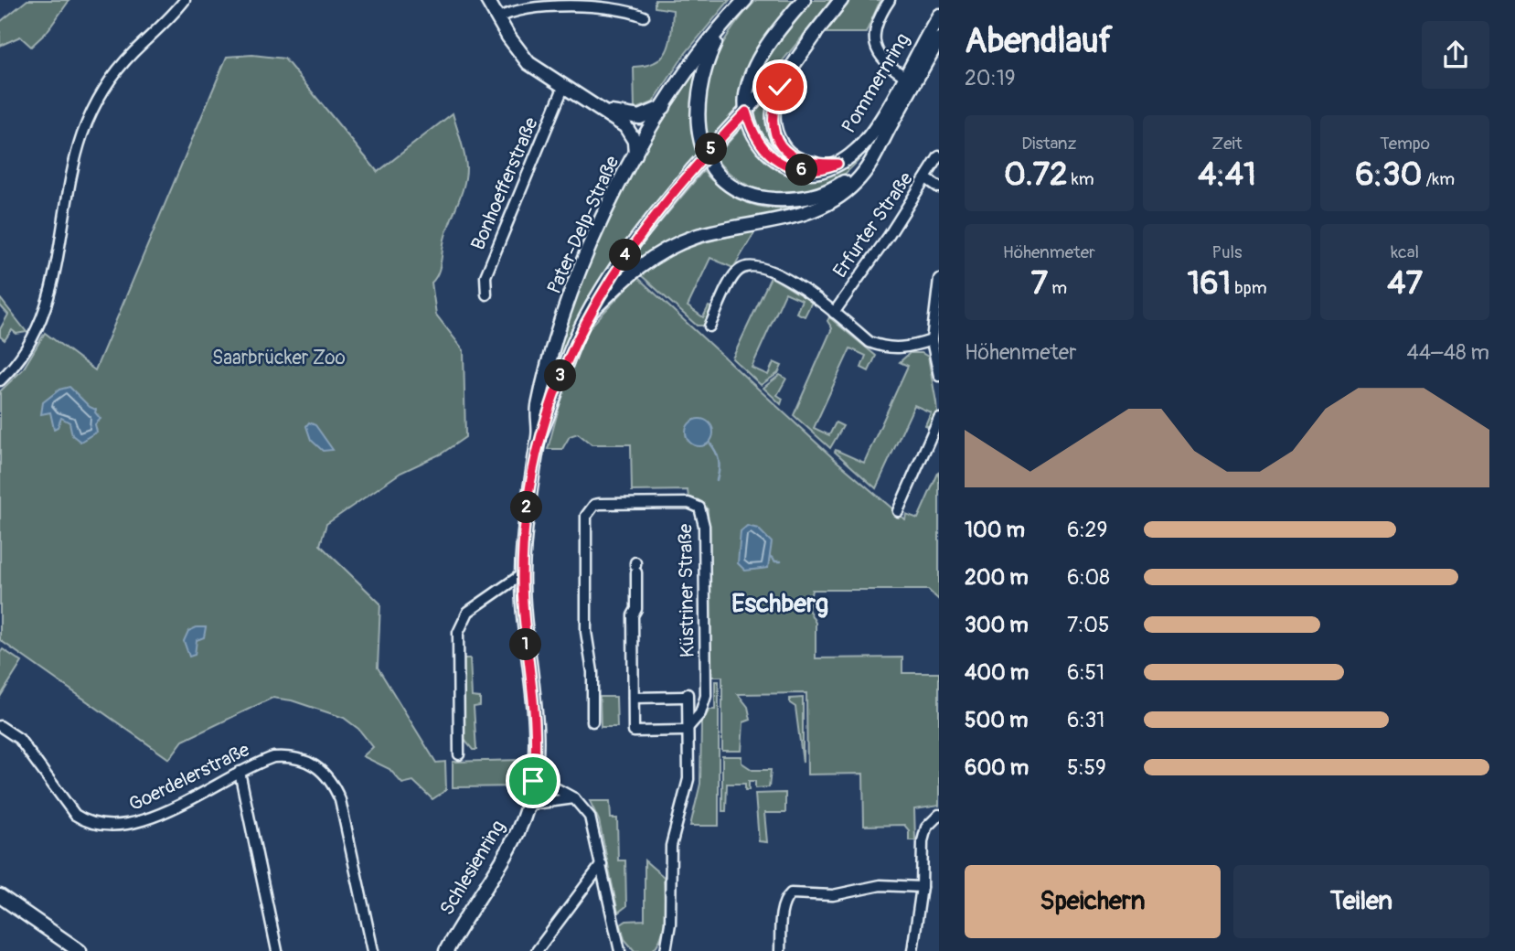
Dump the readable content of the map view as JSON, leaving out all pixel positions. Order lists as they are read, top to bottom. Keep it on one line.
{"streets":{"street":["Pommernring","Bonhoefferstraße","Pater-Delp-Straße","Erfurter Straße","Küstriner Straße","Goerdelerstraße","Schlesienring"]},"crossings":[["Pommernring","Pater-Delp-Straße"],["Pater-Delp-Straße","Schlesienring"]],"districts":["Eschberg"],"parks":["Saarbrücker Zoo"],"page":{"heading":["Abendlauf","20:19"],"stats":[["Distanz","0.72 km"],["Zeit","4:41"],["Tempo","6:30 /km"],["Höhenmeter","7 m"],["Puls","161 bpm"],["kcal","47"]],"pins":["5","6","4","3","2","1"],"chart":["Höhenmeter","44–48 m"],"list":[{"name":"100 m","note":"6:29"},{"name":"200 m","note":"6:08"},{"name":"300 m","note":"7:05"},{"name":"400 m","note":"6:51"},{"name":"500 m","note":"6:31"},{"name":"600 m","note":"5:59"}],"buttons":["Speichern","Teilen"]}}
